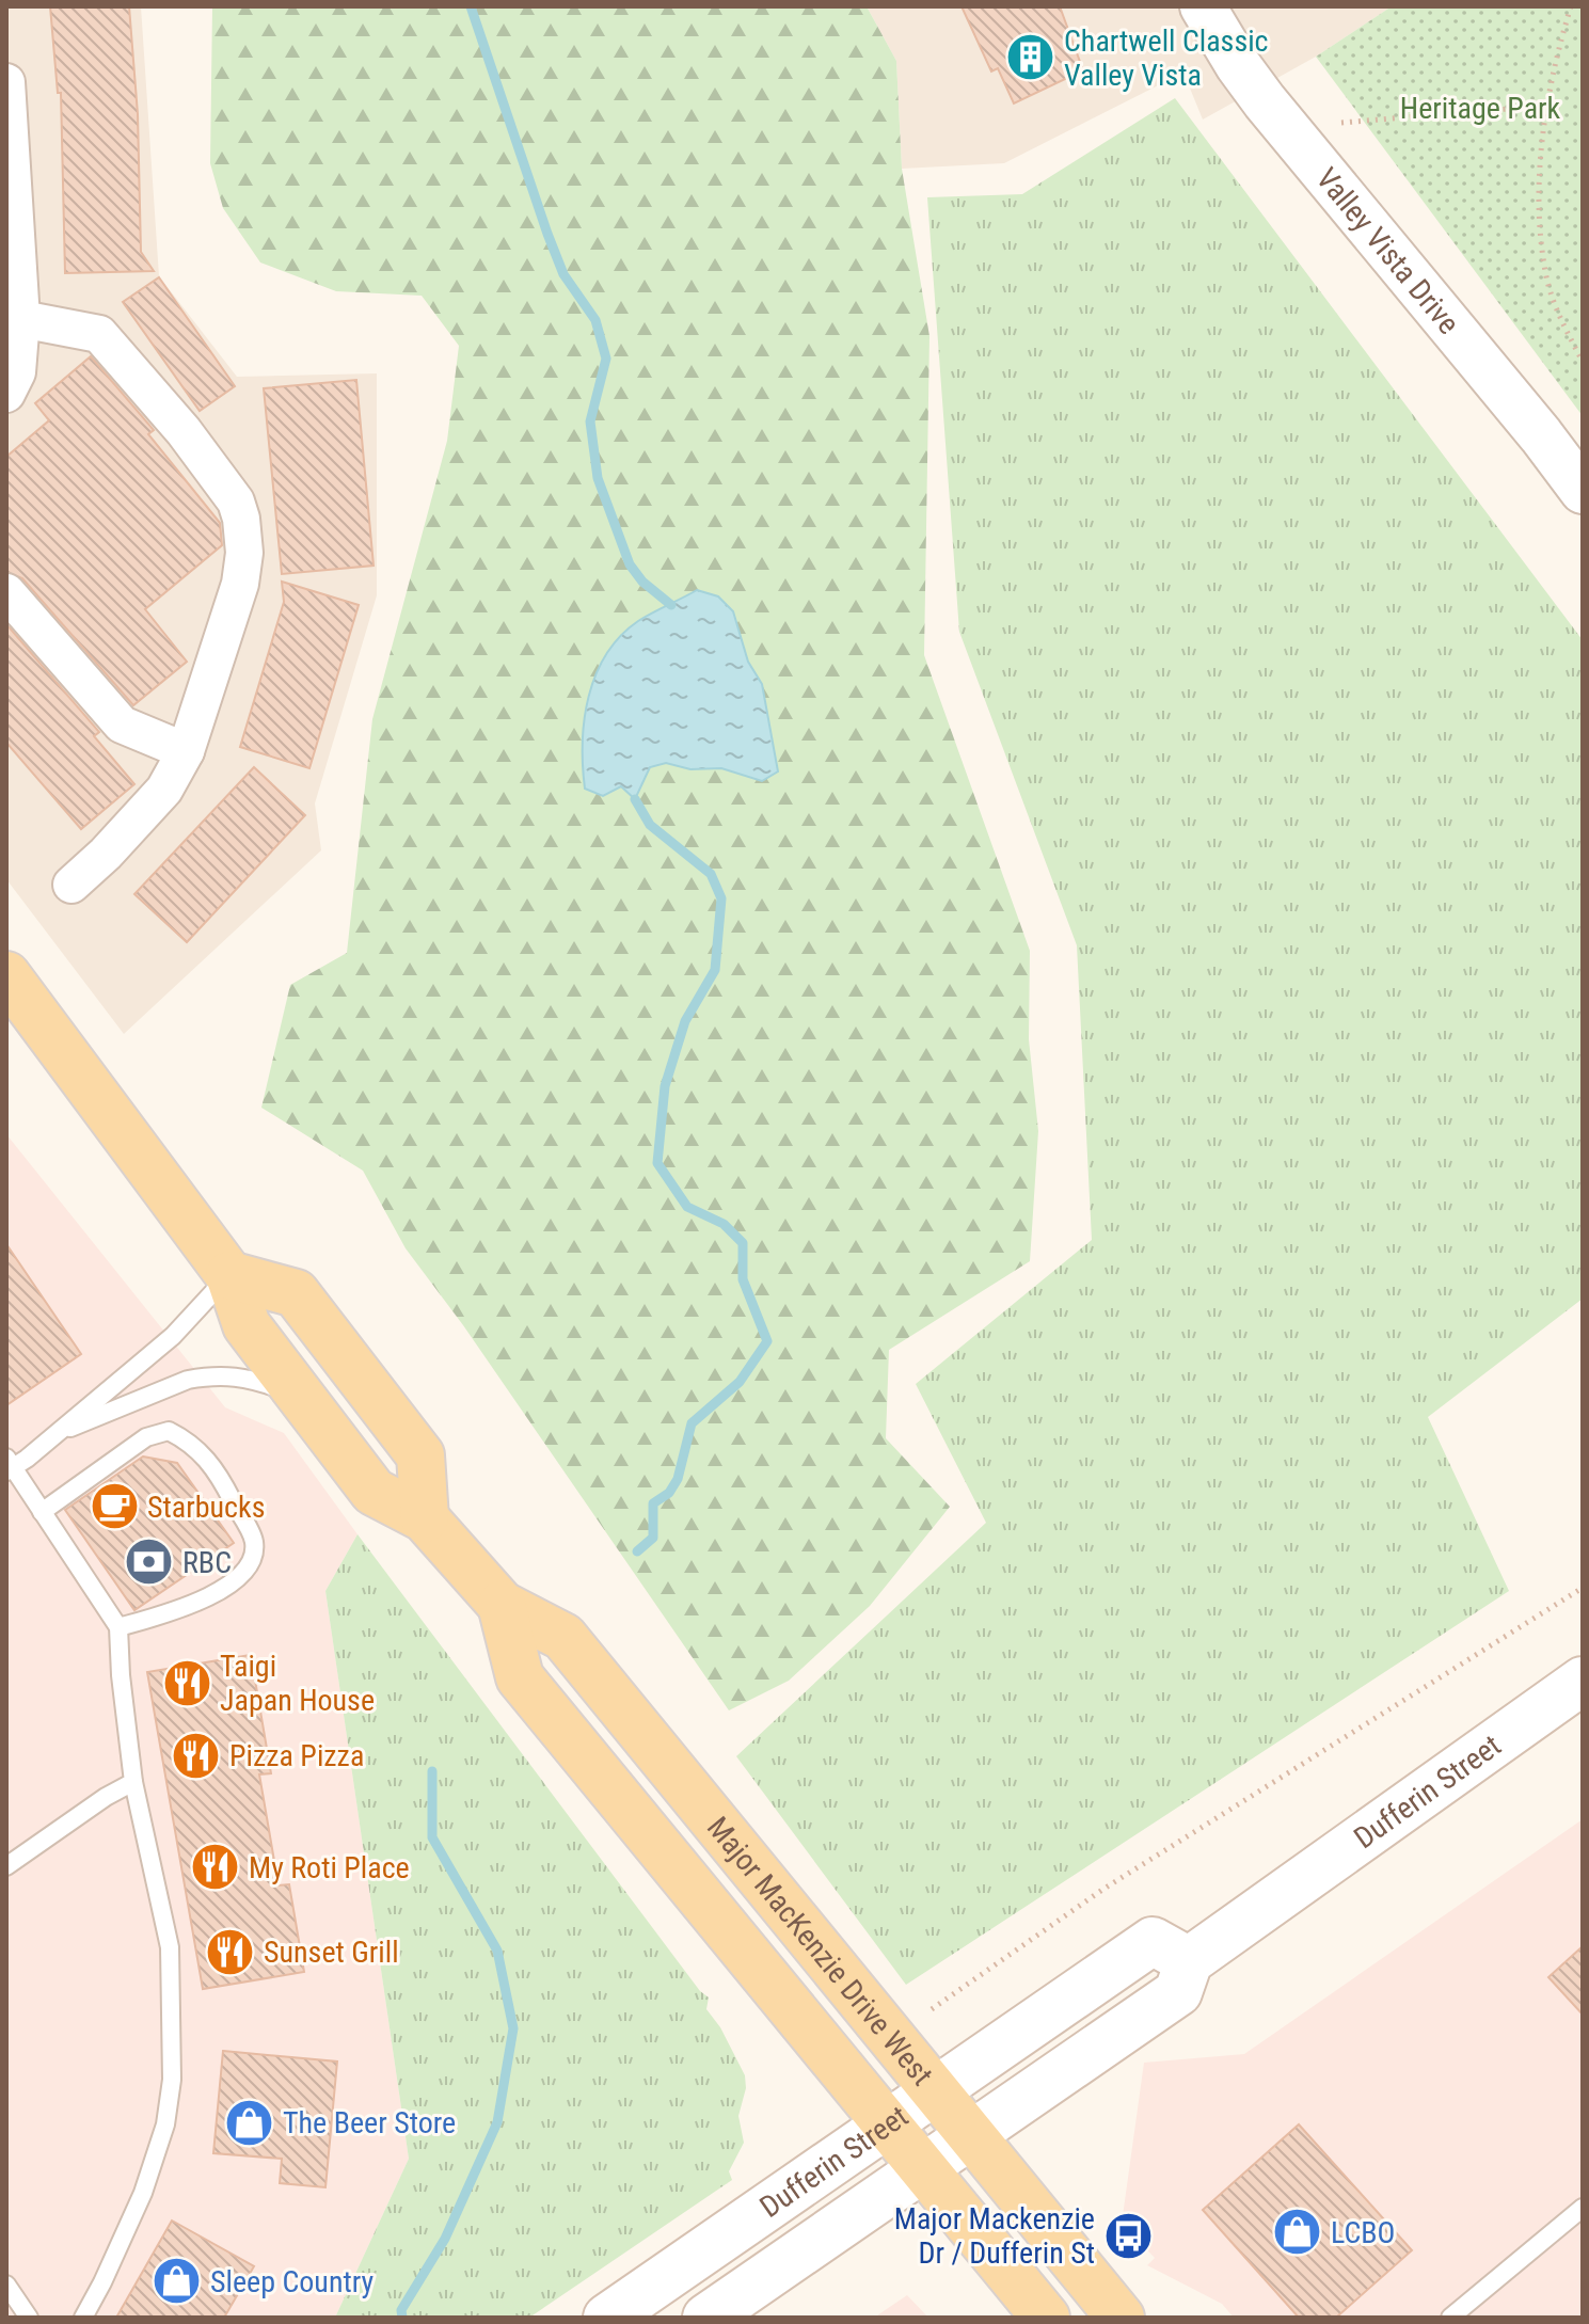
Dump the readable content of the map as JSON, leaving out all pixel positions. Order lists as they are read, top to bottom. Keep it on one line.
{"streets":{"main road":["Dufferin Street","Major MacKenzie Drive West"],"street":["Valley Vista Drive"]},"crossings":[["Dufferin Street","Major MacKenzie Drive West"]],"parks":["Heritage Park"],"places":{"building":["Chartwell Classic Valley Vista"],"cafe":["Starbucks"],"bank":["RBC"],"restaurant":["Taigi Japan House","Pizza Pizza","My Roti Place","Sunset Grill"],"shop":["The Beer Store","LCBO","Sleep Country"],"bus stop":["Major Mackenzie Dr / Dufferin St"]}}
